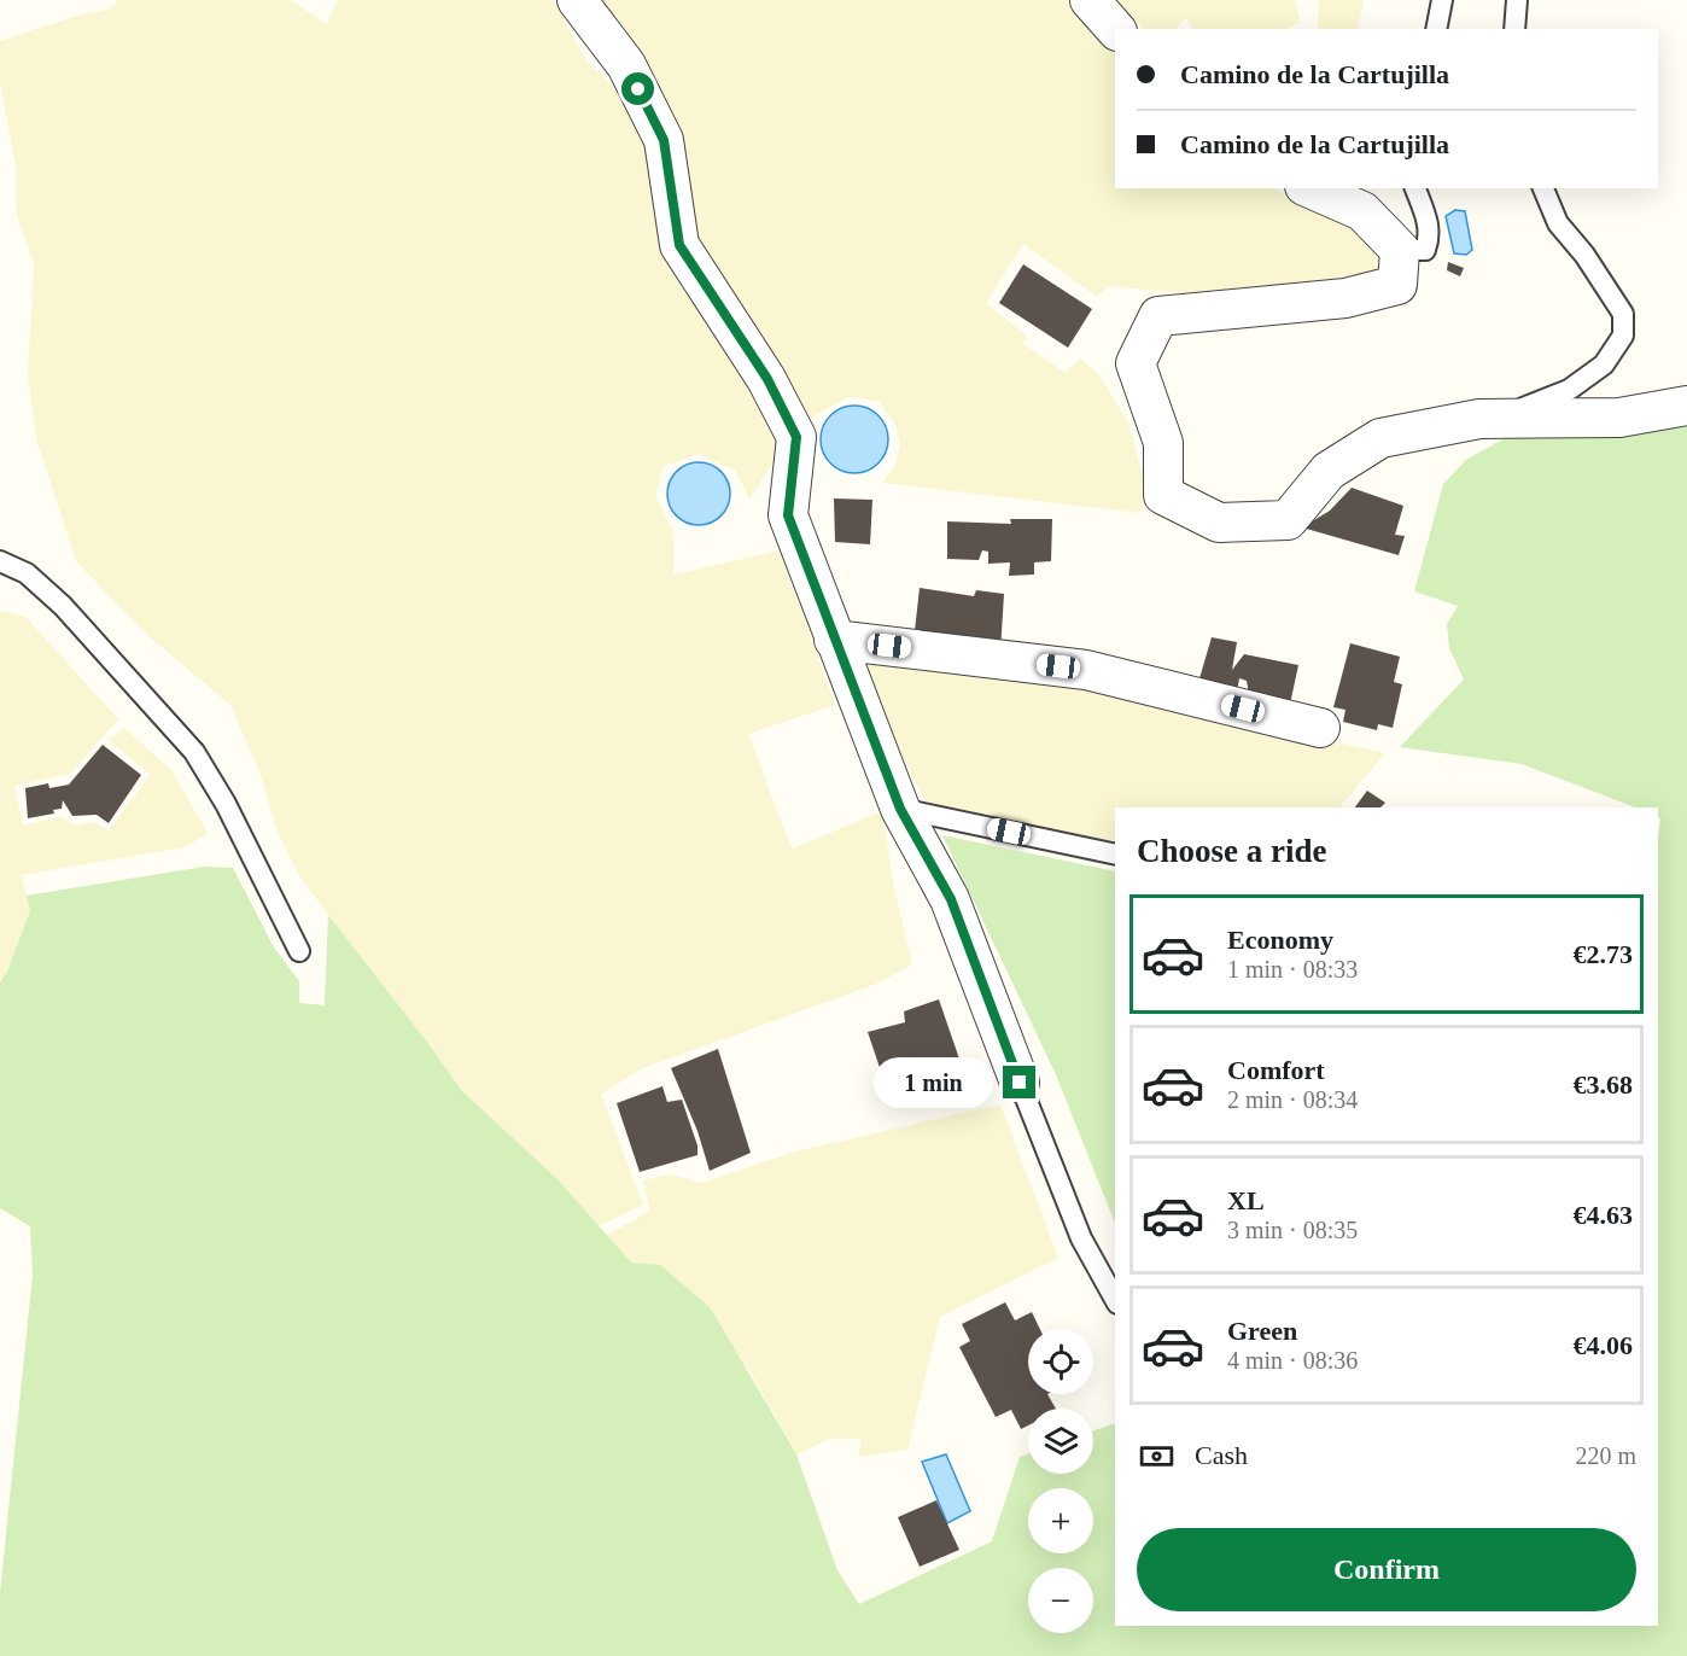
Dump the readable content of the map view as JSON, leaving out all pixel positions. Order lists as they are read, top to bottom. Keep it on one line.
{"page":{"banner":["Camino de la Cartujilla","Camino de la Cartujilla"],"heading":"Choose a ride","list":[{"name":"Economy","note":"1 min · 08:33","value":"€2.73"},{"name":"Comfort","note":"2 min · 08:34","value":"€3.68"},{"name":"XL","note":"3 min · 08:35","value":"€4.63"},{"name":"Green","note":"4 min · 08:36","value":"€4.06"}],"bubble":"1 min","map_buttons":["+","−"],"pay":["Cash","220 m"],"buttons":"Confirm"}}
